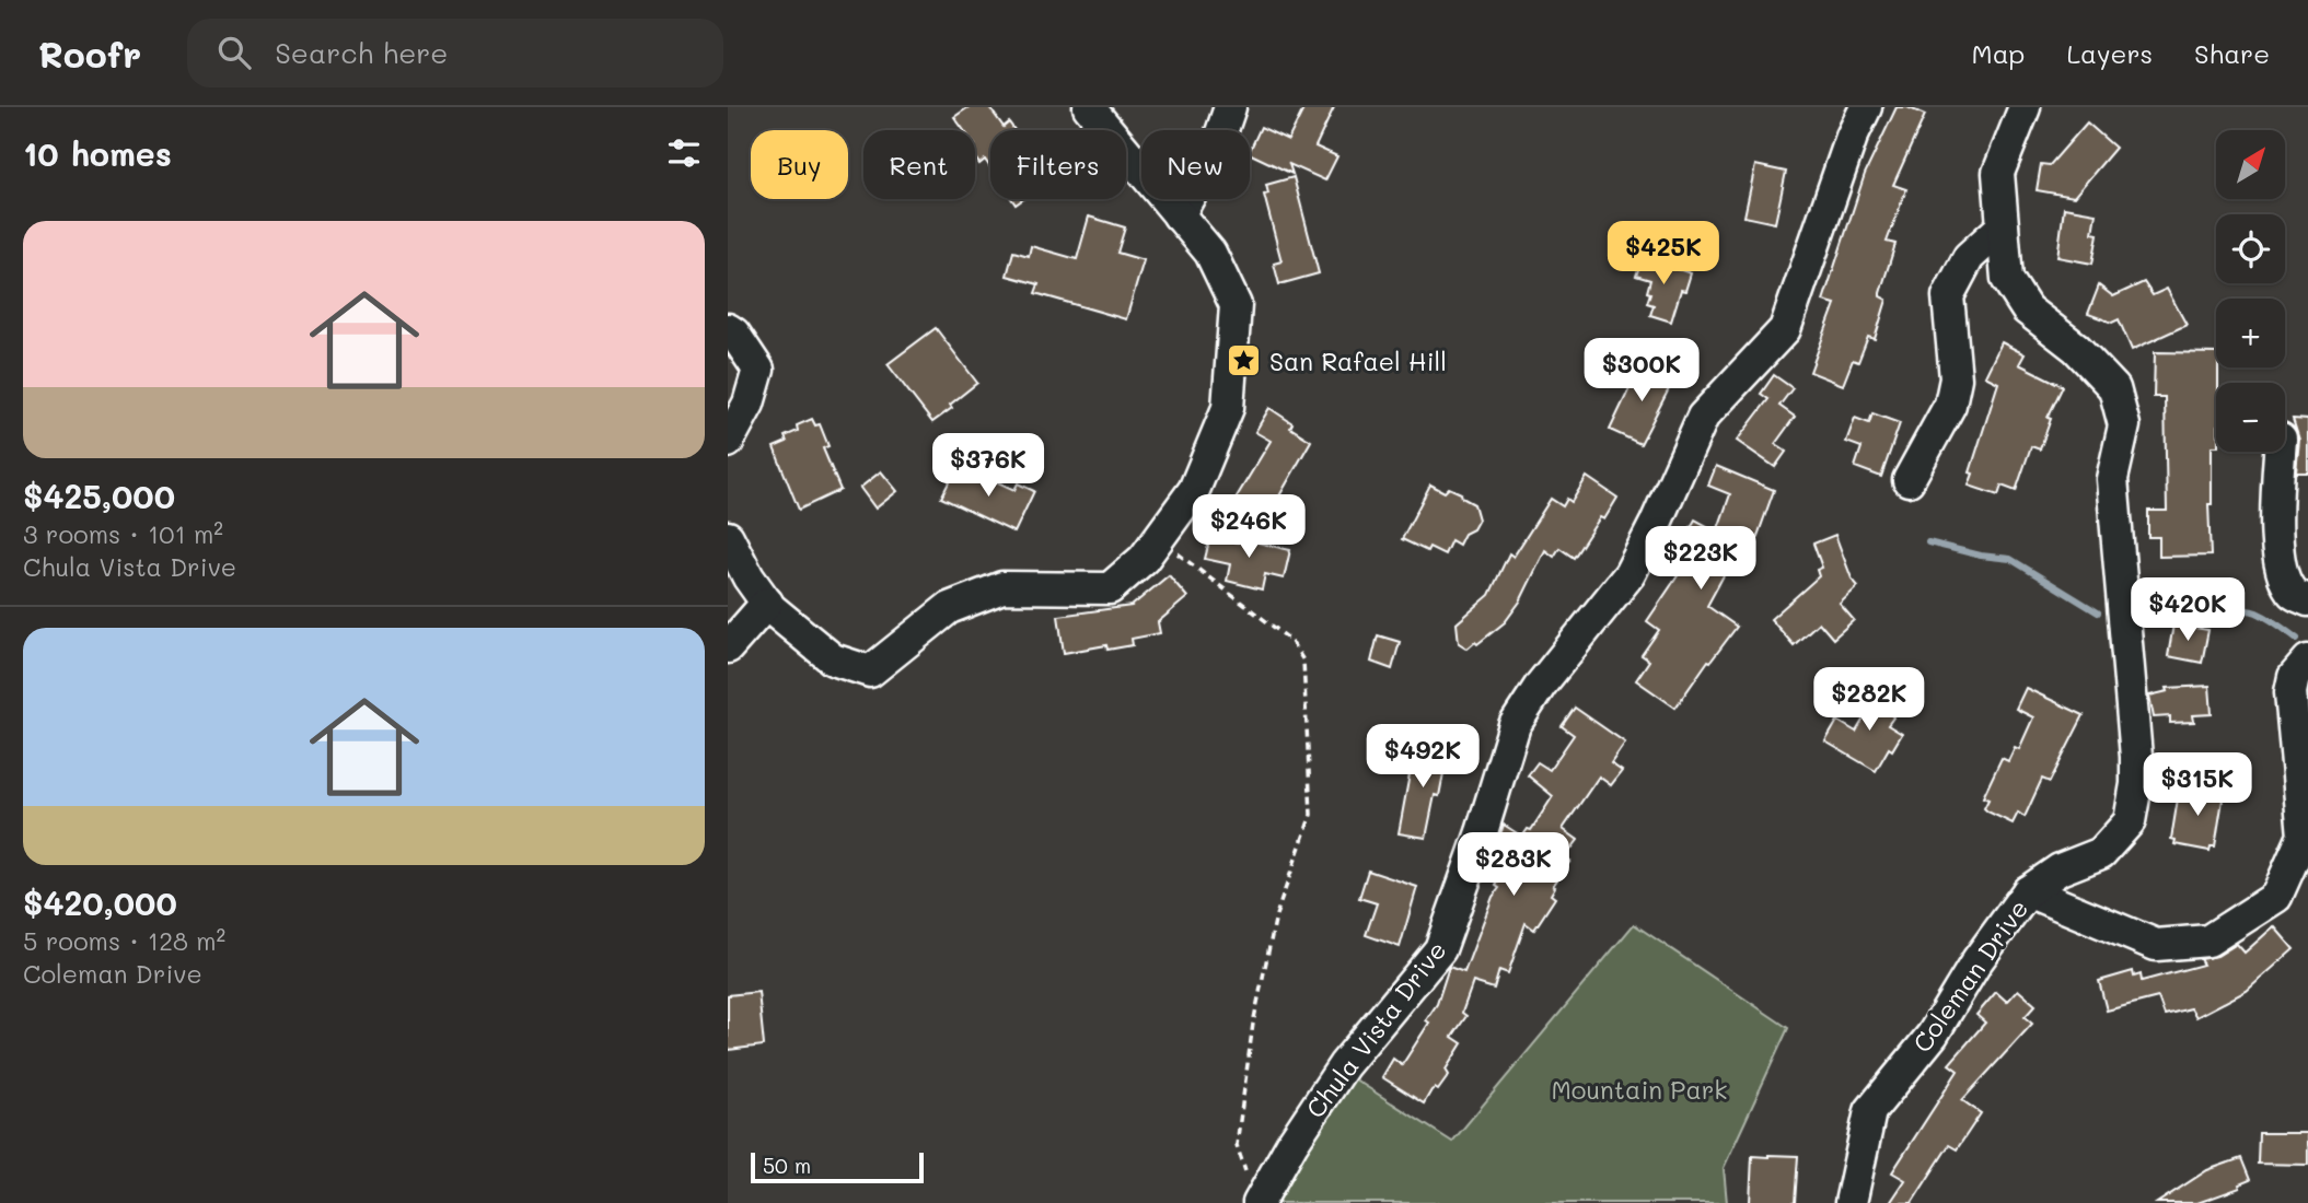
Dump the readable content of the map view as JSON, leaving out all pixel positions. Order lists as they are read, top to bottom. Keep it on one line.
{"streets":{"street":["Coleman Drive","Chula Vista Drive"]},"parks":["Mountain Park"],"places":{"place":["San Rafael Hill"]},"scale_bar":"50 m","north":"top right","page":{"header":"Roofr","search":"Search here","nav":["Map","Layers","Share"],"heading":"10 homes","map_buttons":["+","−"],"chip":["Buy","Rent","Filters","New"],"list":[{"name":"$425,000","note":"3 rooms · 101 m² · Chula Vista Drive"},{"name":"$420,000","note":"5 rooms · 128 m² · Coleman Drive"}],"price":["$425K","$300K","$376K","$246K","$223K","$420K","$282K","$492K","$315K","$283K"],"scale":"50 m"}}
